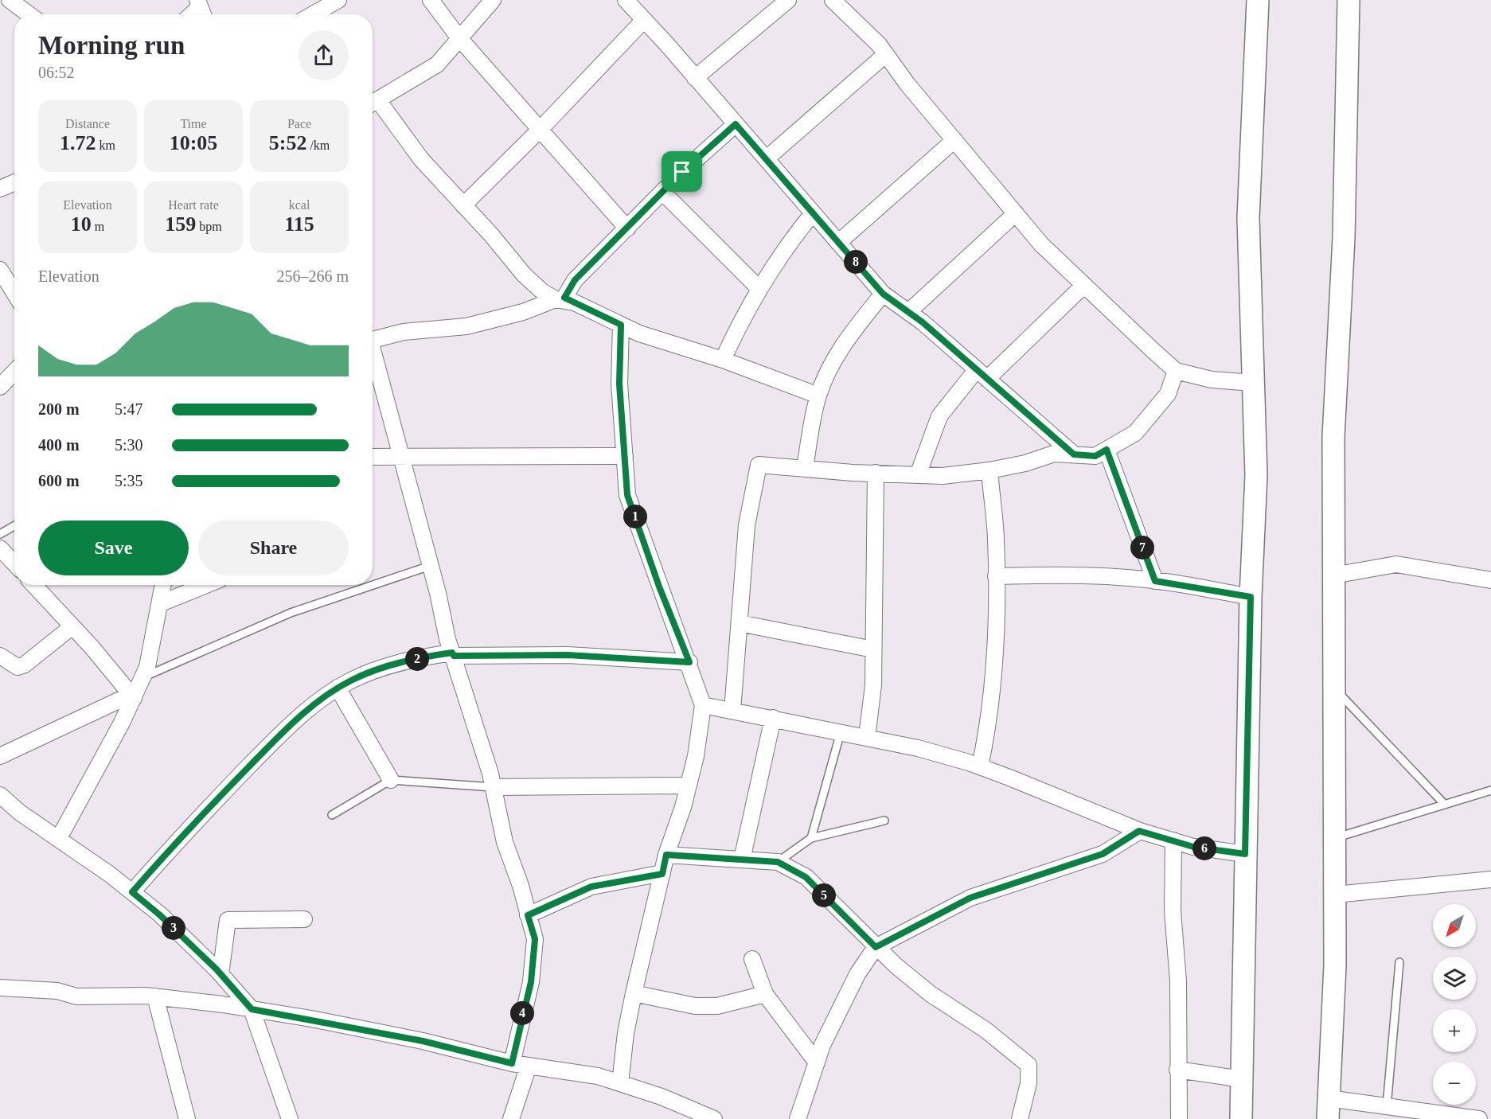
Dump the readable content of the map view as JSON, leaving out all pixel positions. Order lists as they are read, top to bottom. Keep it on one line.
{"north":"bottom left","page":{"heading":["Morning run","06:52"],"stats":[["Distance","1.72 km"],["Time","10:05"],["Pace","5:52 /km"],["Elevation","10 m"],["Heart rate","159 bpm"],["kcal","115"]],"pins":["8","1","7","2","6","5","3","4"],"chart":["Elevation","256–266 m"],"list":[{"name":"200 m","note":"5:47"},{"name":"400 m","note":"5:30"},{"name":"600 m","note":"5:35"}],"buttons":["Save","Share"],"map_buttons":["+","−"]}}
